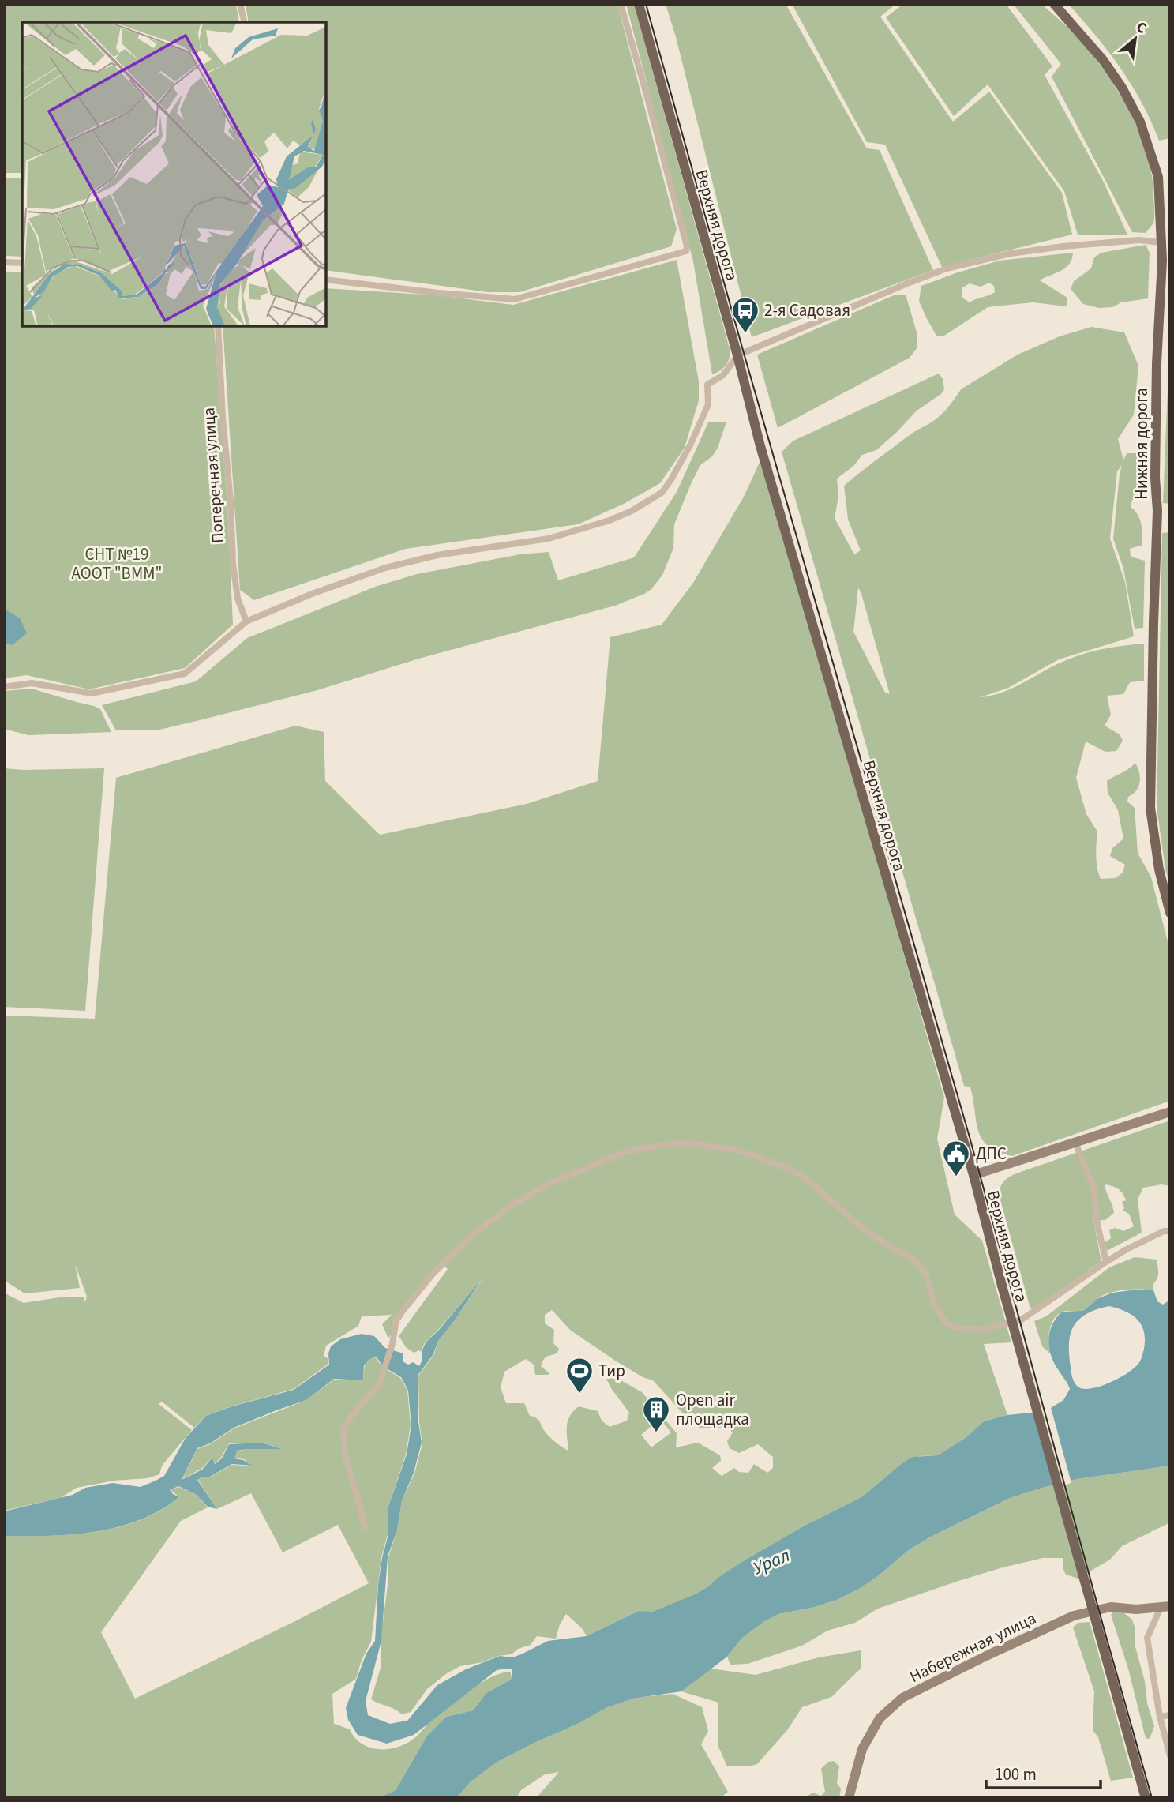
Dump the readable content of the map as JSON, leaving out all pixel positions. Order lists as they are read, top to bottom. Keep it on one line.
{"streets":{"main road":["Верхняя дорога","Нижняя дорога","Набережная улица"],"street":["Поперечная улица"]},"water":["Урал"],"parks":["СНТ №19 АООТ \"ВММ\""],"places":{"bus stop":["2-я Садовая"],"public building":["ДПС"],"sports":["Тир"],"building":["Open air площадка"]},"scale_bar":"100 m","north":"top right"}
